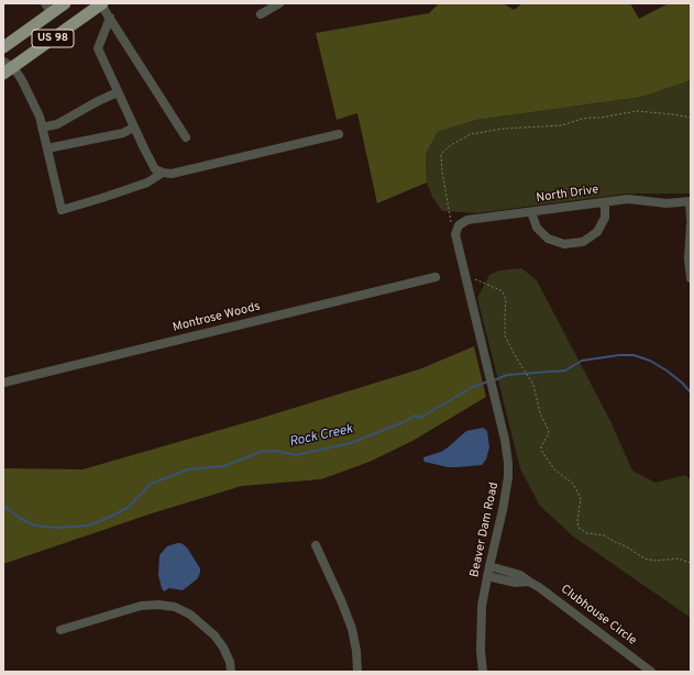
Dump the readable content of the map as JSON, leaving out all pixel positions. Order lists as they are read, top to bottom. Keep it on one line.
{"streets":{"main road":["US 98"],"street":["North Drive","Montrose Woods","Beaver Dam Road","Clubhouse Circle"]},"crossings":[["North Drive","Beaver Dam Road"],["Beaver Dam Road","Clubhouse Circle"]],"water":["Rock Creek"]}
